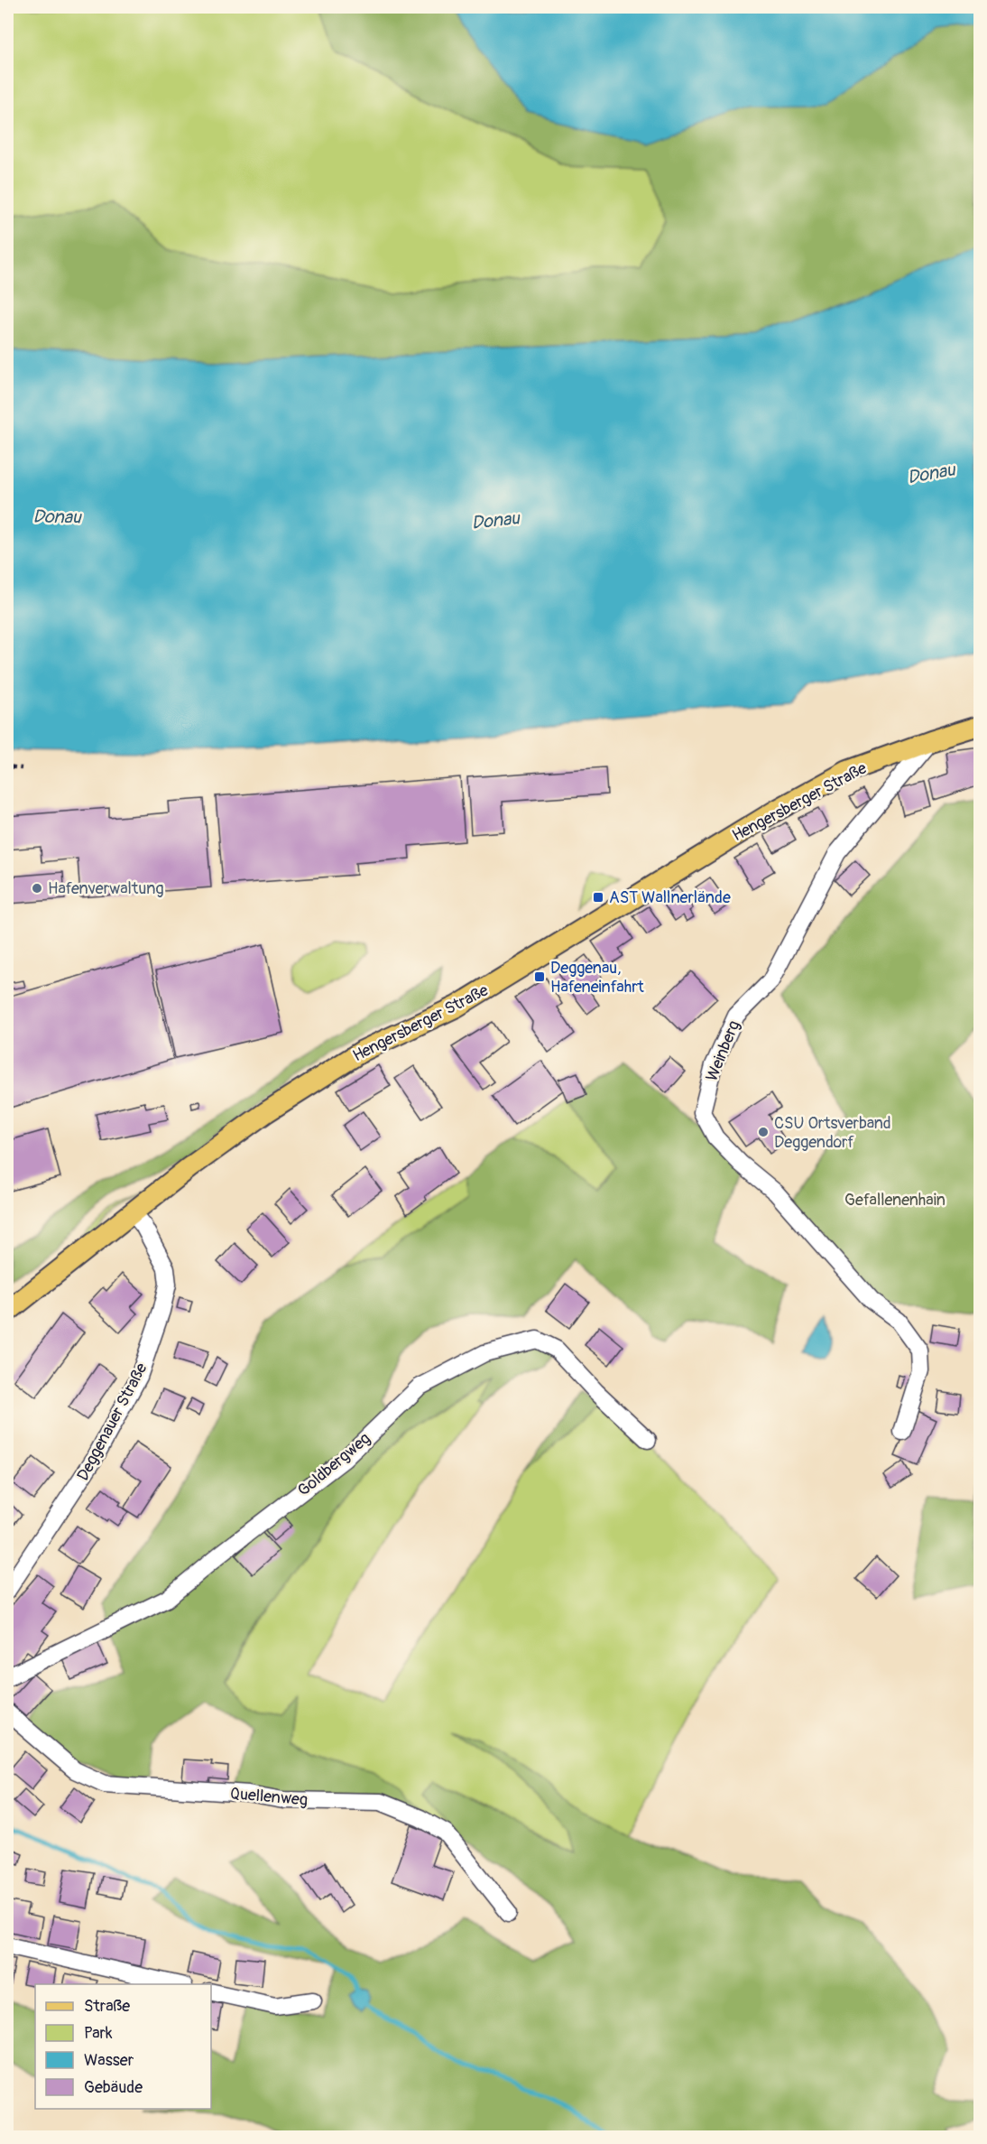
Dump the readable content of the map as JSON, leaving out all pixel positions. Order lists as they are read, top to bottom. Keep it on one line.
{"streets":{"main road":["Hengersberger Straße"],"street":["Weinberg","Deggenauer Straße","Goldbergweg","Quellenweg"]},"crossings":[["Hengersberger Straße","Weinberg"],["Hengersberger Straße","Deggenauer Straße"]],"water":["Donau"],"parks":["Gefallenenhain"],"places":{"other":["Hafenverwaltung","CSU Ortsverband Deggendorf"],"transit":["AST Wallnerlände","Deggenau, Hafeneinfahrt"]},"legend":["Straße","Park","Wasser","Gebäude"]}
